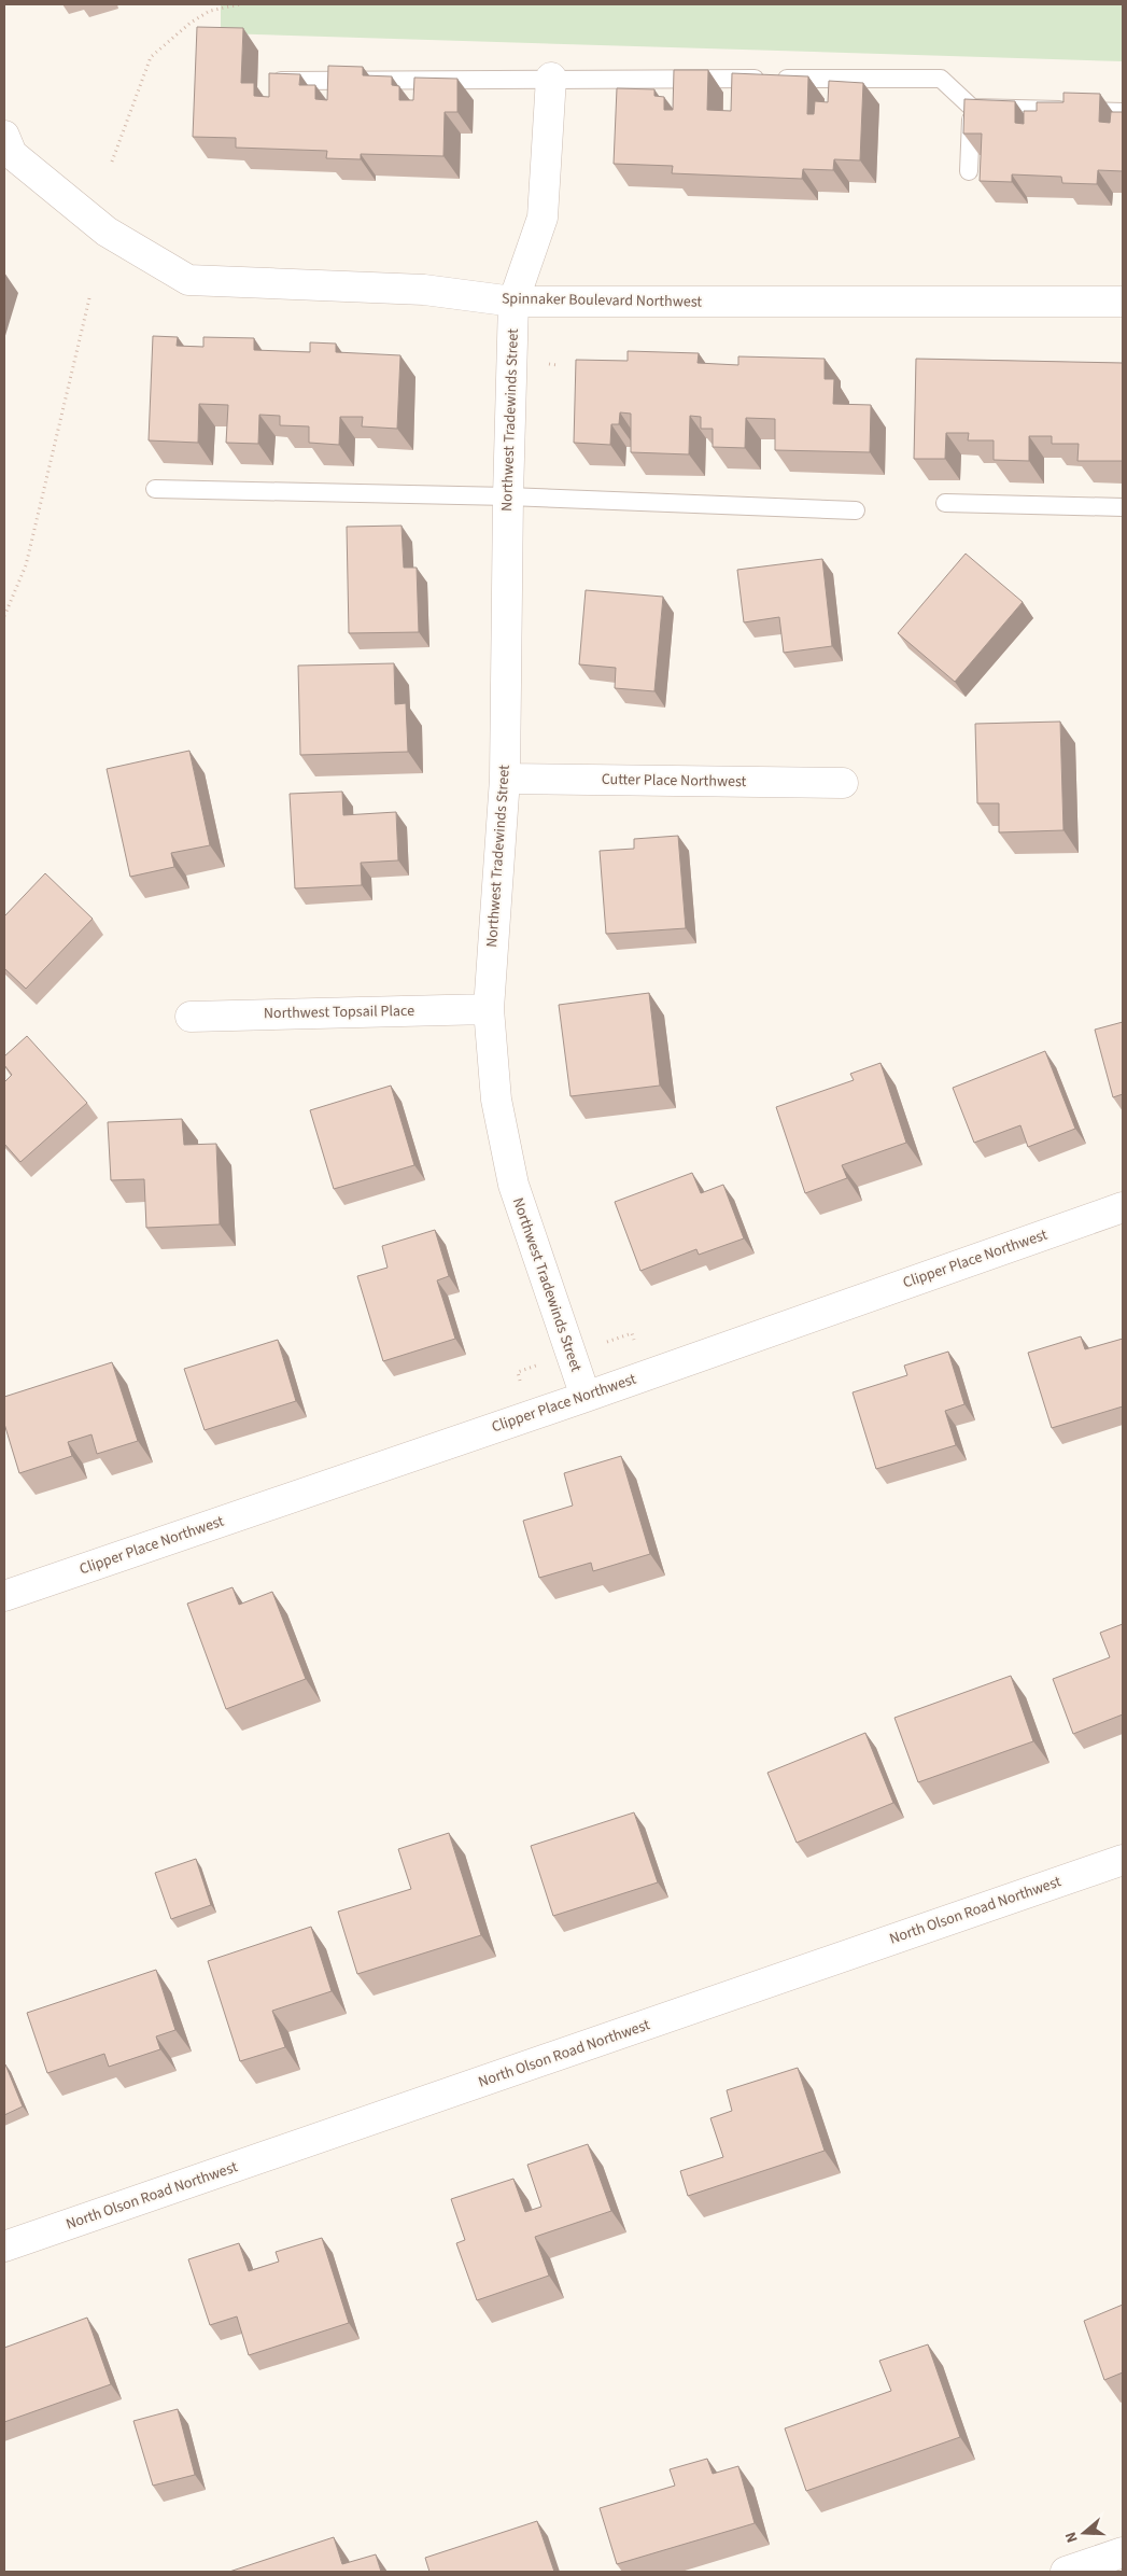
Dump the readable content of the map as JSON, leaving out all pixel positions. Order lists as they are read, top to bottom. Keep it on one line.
{"streets":{"street":["Spinnaker Boulevard Northwest","Northwest Tradewinds Street","Cutter Place Northwest","Northwest Topsail Place","Clipper Place Northwest","North Olson Road Northwest"]},"crossings":[["Spinnaker Boulevard Northwest","Northwest Tradewinds Street"],["Northwest Tradewinds Street","Cutter Place Northwest"],["Northwest Tradewinds Street","Northwest Topsail Place"],["Northwest Tradewinds Street","Clipper Place Northwest"]],"north":"left"}
